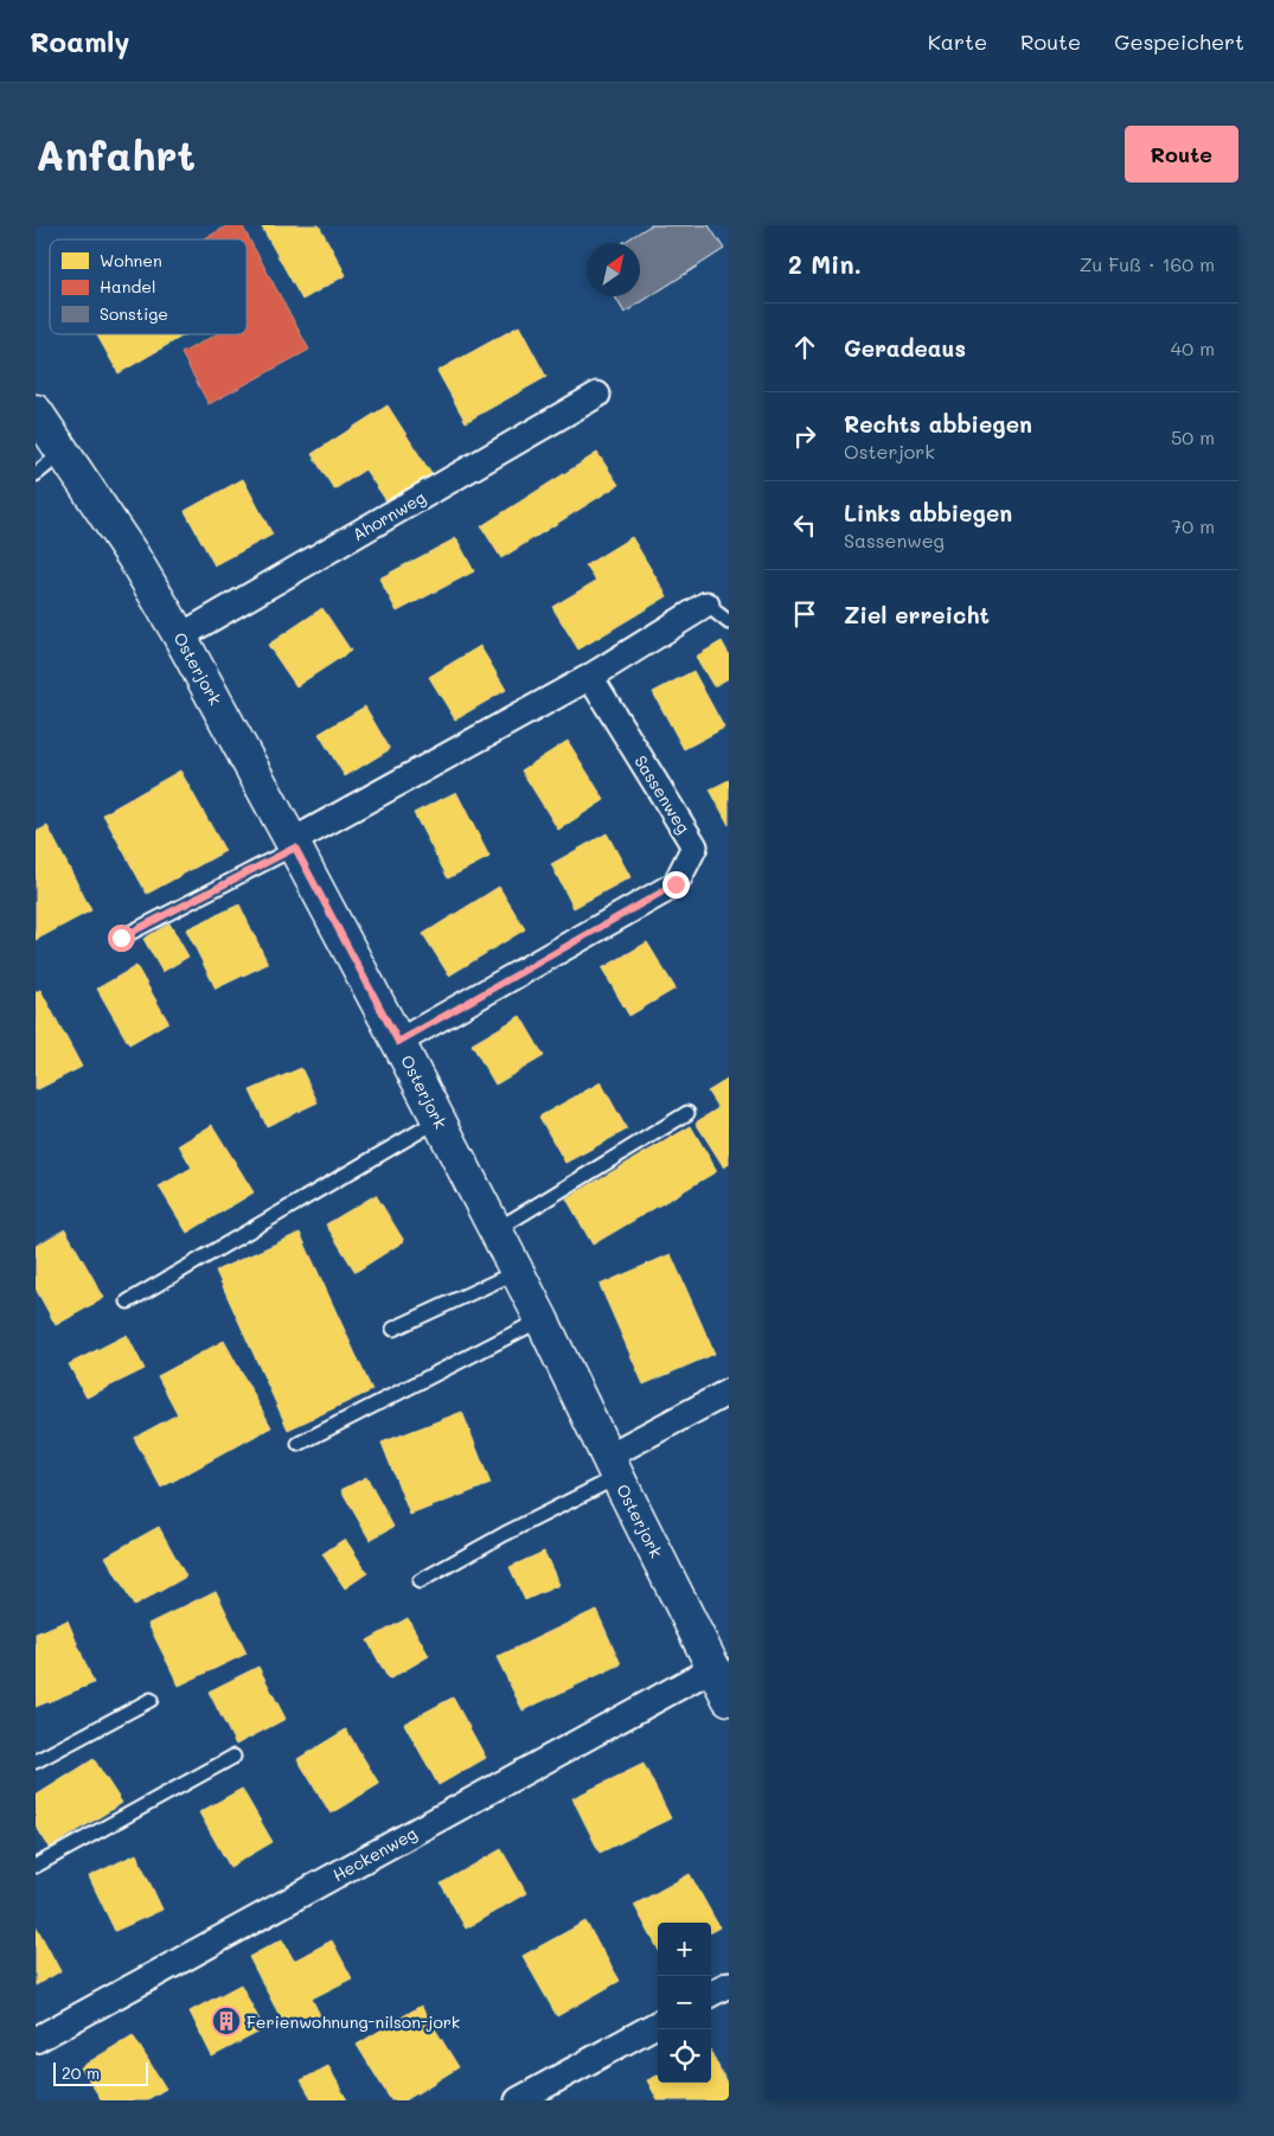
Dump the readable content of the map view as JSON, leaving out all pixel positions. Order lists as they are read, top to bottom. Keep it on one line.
{"streets":{"main road":["Osterjork"],"street":["Ahornweg","Sassenweg","Heckenweg"]},"crossings":[["Ahornweg","Osterjork"],["Osterjork","Sassenweg"],["Osterjork","Heckenweg"]],"places":{"building":["Ferienwohnung-nilson-jork"]},"legend":["Wohnen","Handel","Sonstige"],"scale_bar":"20 m","north":"top right","page":{"header":"Roamly","nav":["Karte","Route","Gespeichert"],"buttons":"Route","title":"Anfahrt","heading":["2 Min.","Zu Fuß · 160 m"],"list":[["Geradeaus","40 m"],["Rechts abbiegen","Osterjork","50 m"],["Links abbiegen","Sassenweg","70 m"],"Ziel erreicht"],"map_buttons":["+","−"],"scale":"20 m"}}
